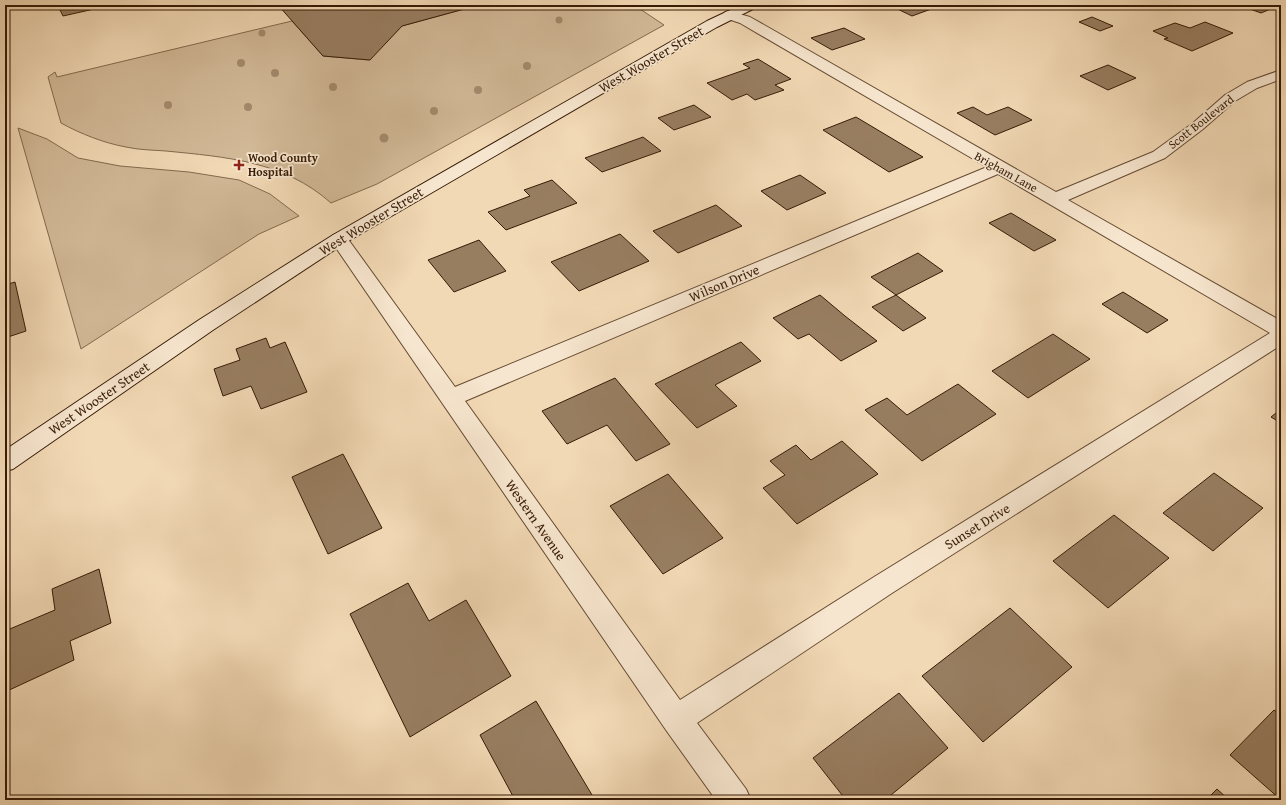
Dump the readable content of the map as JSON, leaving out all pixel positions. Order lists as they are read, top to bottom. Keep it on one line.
{"streets":{"street":["West Wooster Street","Scott Boulevard","Brigham Lane","Wilson Drive","Western Avenue","Sunset Drive"]},"crossings":[["West Wooster Street","Brigham Lane"],["West Wooster Street","Western Avenue"],["Scott Boulevard","Brigham Lane"],["Brigham Lane","Wilson Drive"],["Wilson Drive","Western Avenue"],["Western Avenue","Sunset Drive"]],"places":{"health":["Wood County Hospital"]}}
